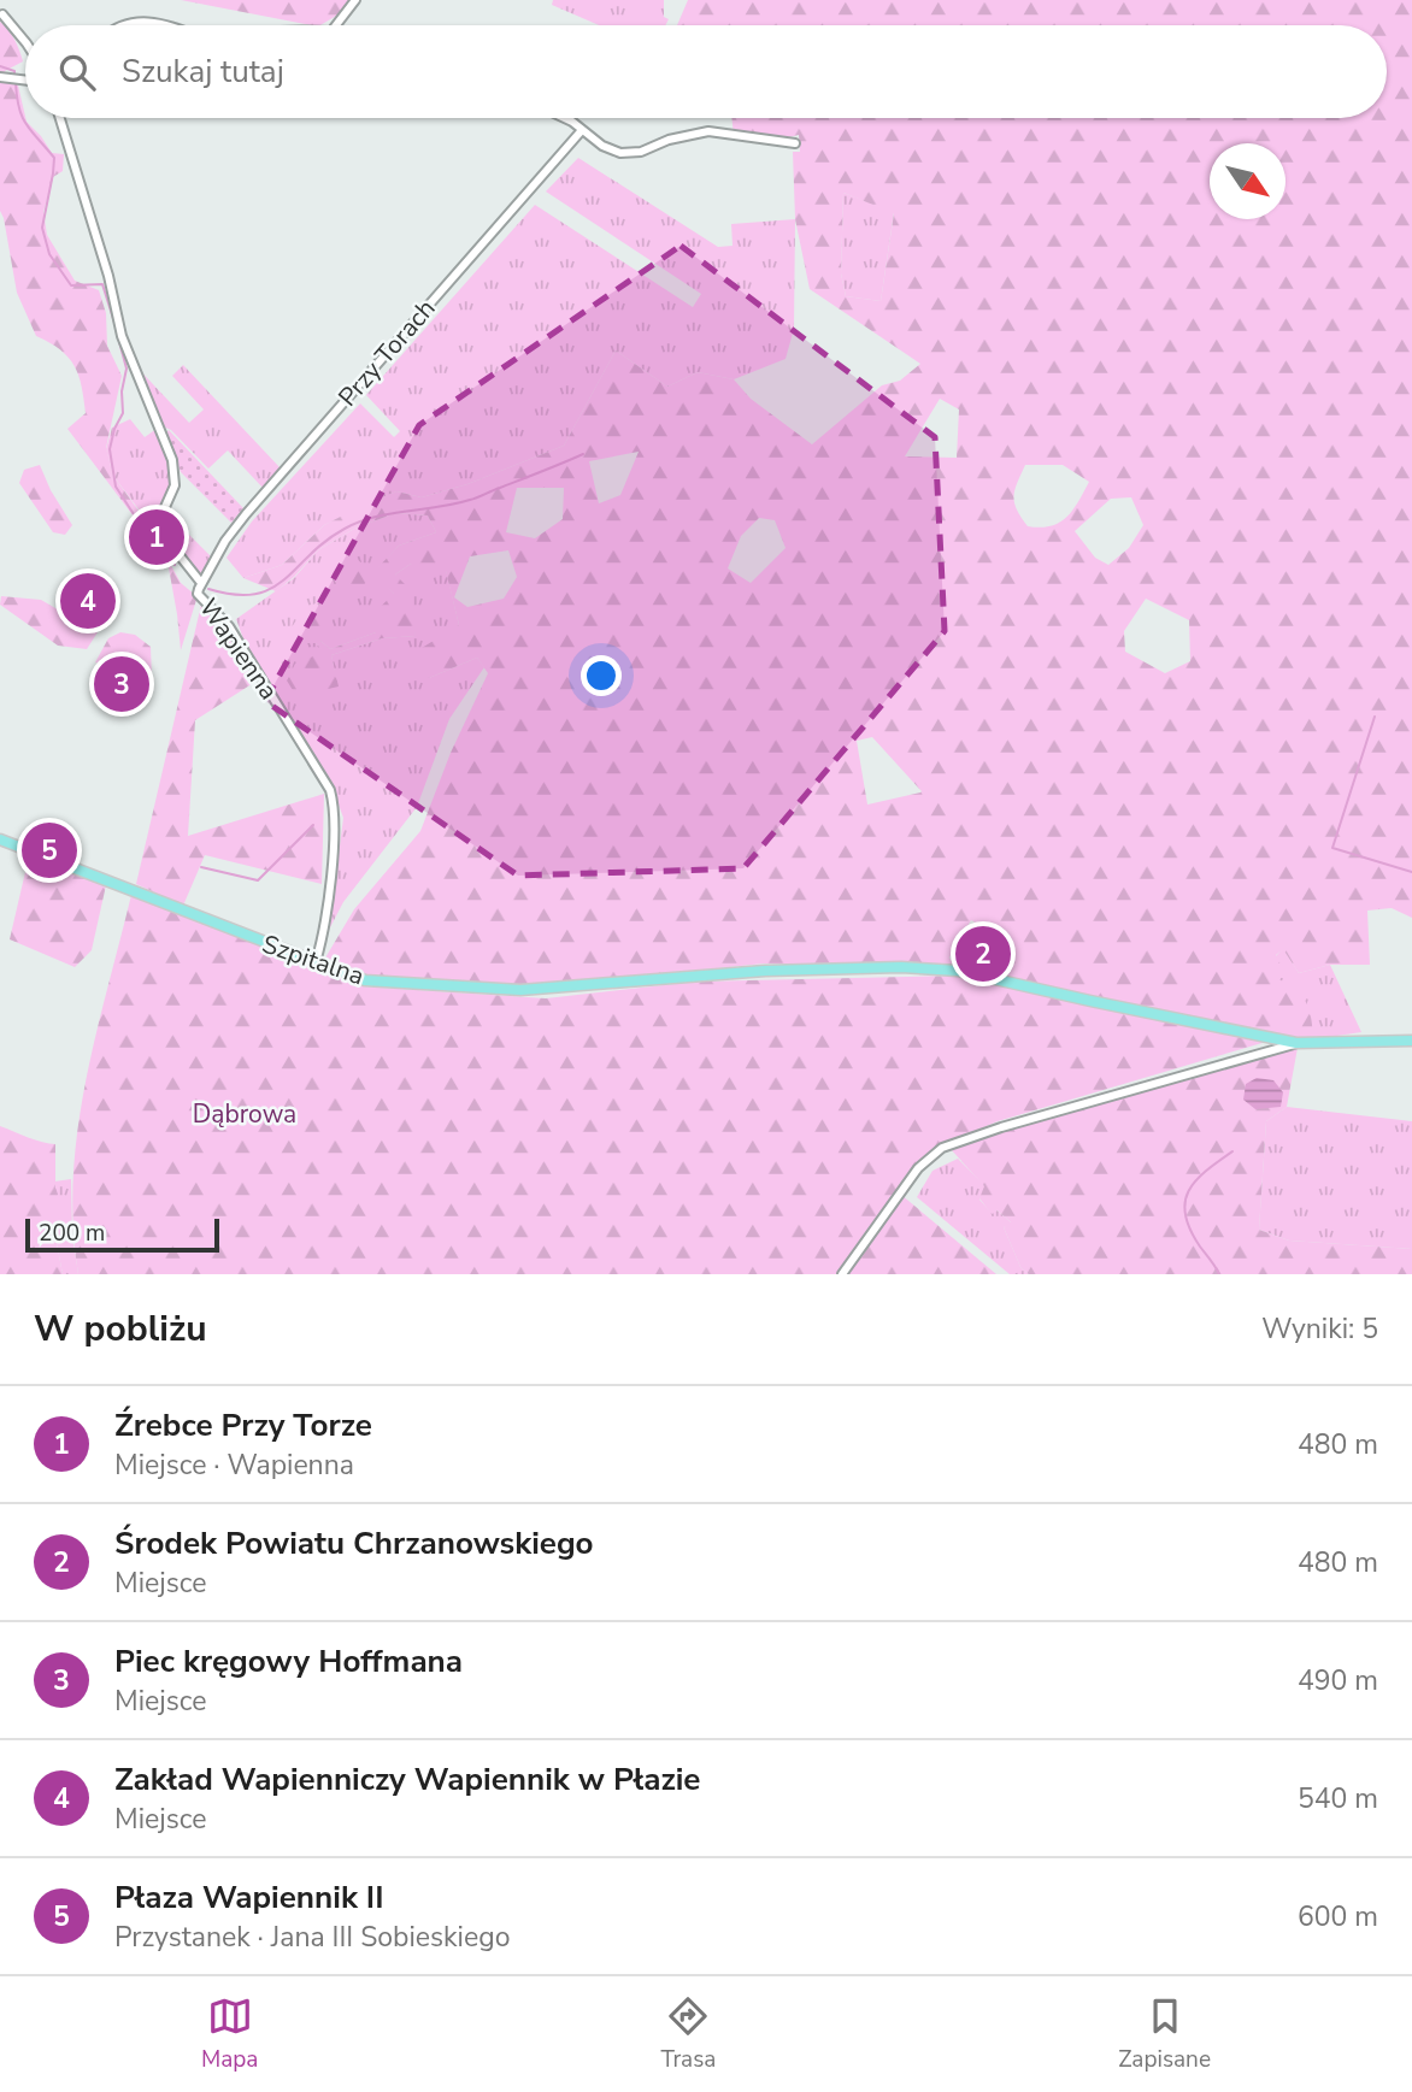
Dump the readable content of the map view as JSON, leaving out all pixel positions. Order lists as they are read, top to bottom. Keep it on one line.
{"streets":{"main road":["Szpitalna"],"street":["Przy Torach","Wapienna"]},"crossings":[["Przy Torach","Wapienna"],["Wapienna","Szpitalna"]],"parks":["Dąbrowa"],"scale_bar":"200 m","north":"bottom right","page":{"search":"Szukaj tutaj","pins":["1","4","3","5","2"],"scale":"200 m","heading":["W pobliżu","Wyniki: 5"],"list":[{"mark":"1","name":"Źrebce Przy Torze","note":"Miejsce · Wapienna","value":"480 m"},{"mark":"2","name":"Środek Powiatu Chrzanowskiego","note":"Miejsce","value":"480 m"},{"mark":"3","name":"Piec kręgowy Hoffmana","note":"Miejsce","value":"490 m"},{"mark":"4","name":"Zakład Wapienniczy Wapiennik w Płazie","note":"Miejsce","value":"540 m"},{"mark":"5","name":"Płaza Wapiennik II","note":"Przystanek · Jana III Sobieskiego","value":"600 m"}],"nav":["Mapa","Trasa","Zapisane"]}}
